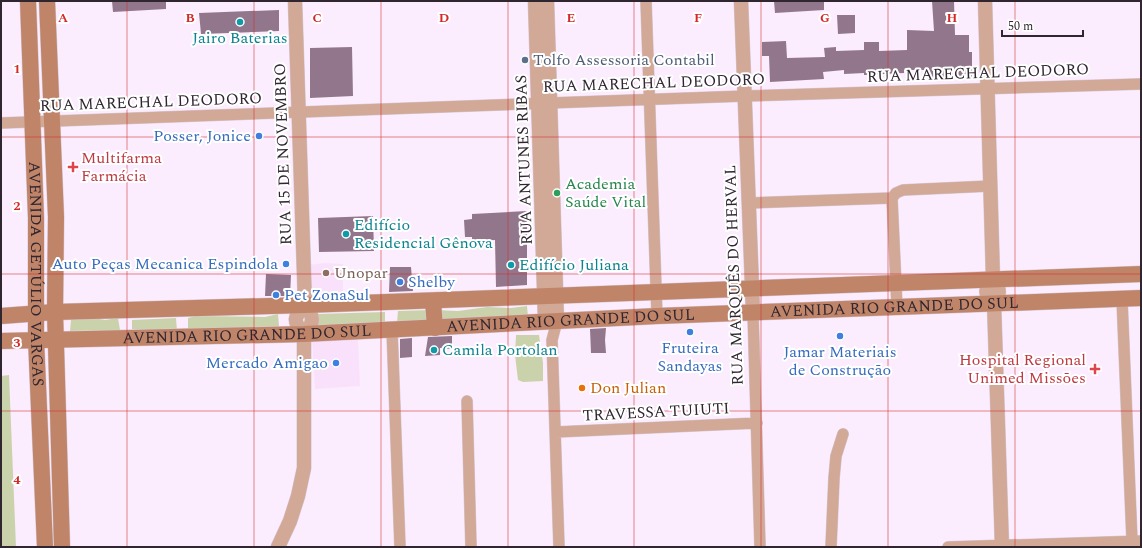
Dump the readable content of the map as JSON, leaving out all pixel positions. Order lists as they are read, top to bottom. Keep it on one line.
{"streets":{"main road":["AVENIDA GETÚLIO VARGAS","AVENIDA RIO GRANDE DO SUL"],"street":["RUA MARECHAL DEODORO","RUA 15 DE NOVEMBRO","RUA ANTUNES RIBAS","RUA MARQUÊS DO HERVAL","TRAVESSA TUIUTI"]},"crossings":[["RUA MARECHAL DEODORO","RUA 15 DE NOVEMBRO"],["RUA MARECHAL DEODORO","RUA ANTUNES RIBAS"],["RUA MARECHAL DEODORO","AVENIDA GETÚLIO VARGAS"],["RUA MARECHAL DEODORO","RUA MARQUÊS DO HERVAL"],["RUA 15 DE NOVEMBRO","AVENIDA RIO GRANDE DO SUL"],["RUA ANTUNES RIBAS","AVENIDA RIO GRANDE DO SUL"],["RUA ANTUNES RIBAS","TRAVESSA TUIUTI"],["AVENIDA GETÚLIO VARGAS","AVENIDA RIO GRANDE DO SUL"],["RUA MARQUÊS DO HERVAL","AVENIDA RIO GRANDE DO SUL"],["RUA MARQUÊS DO HERVAL","TRAVESSA TUIUTI"]],"places":{"other":["Jairo Baterias","Tolfo Assessoria Contabil","Posser, Jonice","Academia Saúde Vital","Edifício Residencial Gênova","Auto Peças Mecanica Espindola","Edifício Juliana","Unopar","Shelby","Pet ZonaSul","Fruteira Sandayas","Jamar Materiais de Construção","Camila Portolan","Mercado Amigao","Don Julian"],"health":["Multifarma Farmácia","Hospital Regional Unimed Missões"]},"scale_bar":"50 m","grid":{"columns":["A","B","C","D","E","F","G","H"],"rows":["1","2","3","4"]}}
